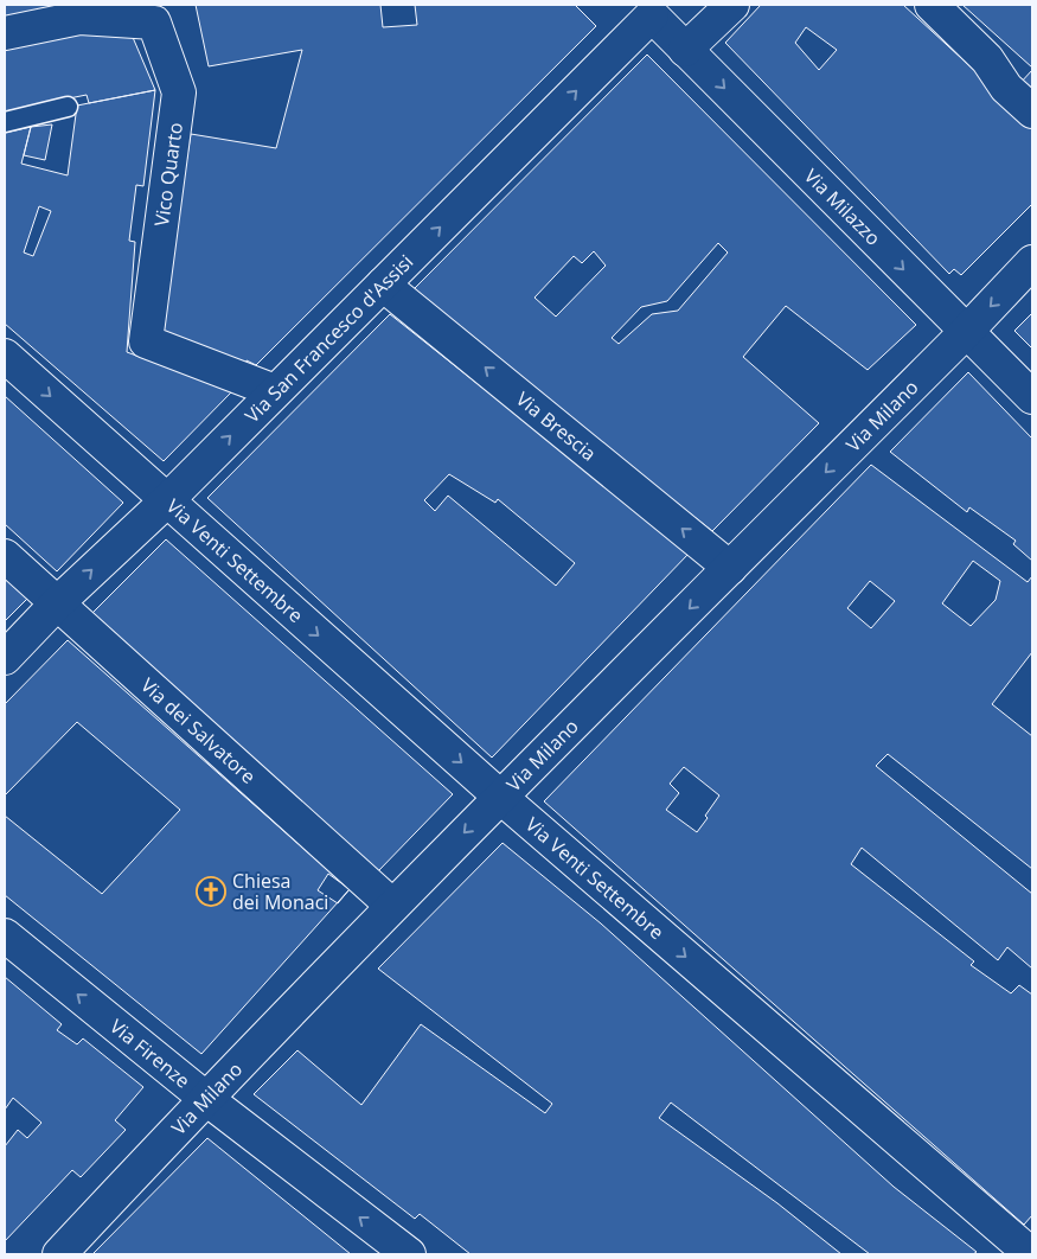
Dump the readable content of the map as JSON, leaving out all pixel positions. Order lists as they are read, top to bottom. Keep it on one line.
{"streets":{"street":["Vico Quarto","Via Milazzo","Via San Francesco d'Assisi","Via Milano","Via Brescia","Via Venti Settembre","Via dei Salvatore","Via Firenze"]},"crossings":[["Vico Quarto","Via San Francesco d'Assisi"],["Via Milazzo","Via San Francesco d'Assisi"],["Via Milazzo","Via Milano"],["Via San Francesco d'Assisi","Via Brescia"],["Via San Francesco d'Assisi","Via Venti Settembre"],["Via San Francesco d'Assisi","Via dei Salvatore"],["Via Milano","Via Brescia"],["Via Milano","Via Venti Settembre"],["Via Milano","Via dei Salvatore"],["Via Milano","Via Firenze"]],"one_way":["Via San Francesco d'Assisi","Via Milano","Via Brescia","Via Venti Settembre","Via Firenze"],"places":{"church":["Chiesa dei Monaci"]}}
